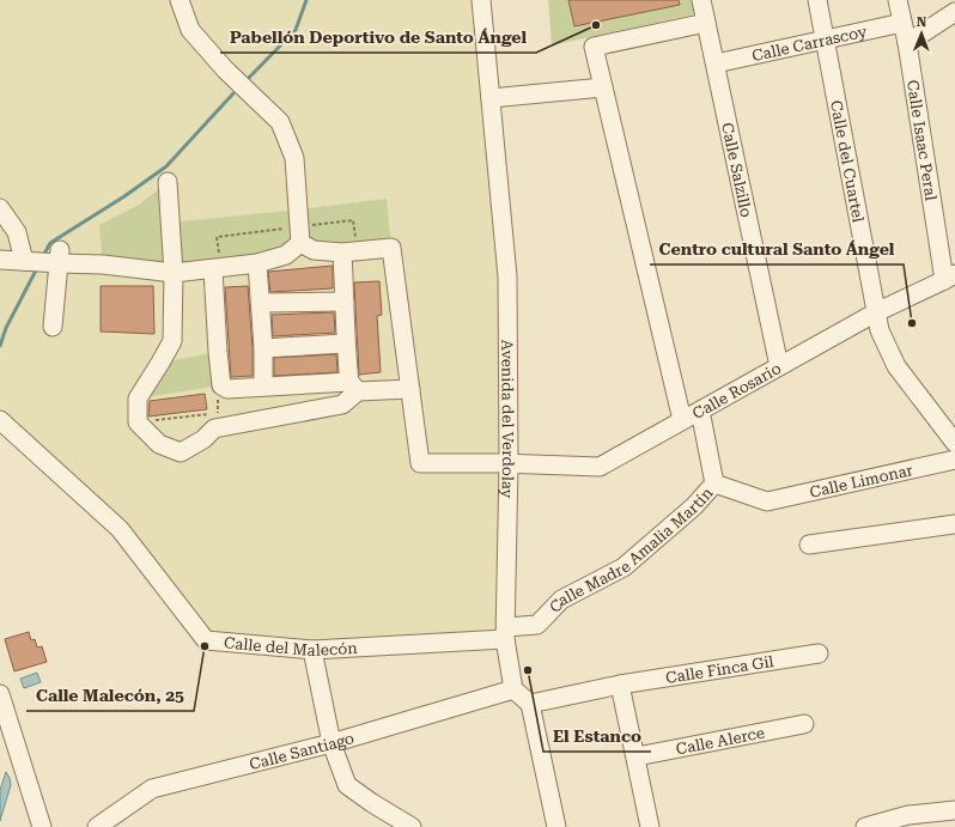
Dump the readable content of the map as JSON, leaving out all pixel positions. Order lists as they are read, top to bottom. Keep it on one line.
{"streets":{"street":["Calle Carrascoy","Calle Isaac Peral","Calle del Cuartel","Calle Salzillo","Calle Rosario","Avenida del Verdolay","Calle Limonar","Calle Madre Amalia Martín","Calle del Malecón","Calle Finca Gil","Calle Alerce","Calle Santiago"]},"crossings":[["Calle Carrascoy","Calle Isaac Peral"],["Calle Carrascoy","Calle del Cuartel"],["Calle Carrascoy","Calle Salzillo"],["Calle Isaac Peral","Calle Rosario"],["Calle del Cuartel","Calle Rosario"],["Calle Salzillo","Calle Rosario"],["Calle Rosario","Avenida del Verdolay"],["Calle Rosario","Calle Madre Amalia Martín"],["Avenida del Verdolay","Calle Madre Amalia Martín"],["Avenida del Verdolay","Calle del Malecón"],["Avenida del Verdolay","Calle Santiago"],["Calle Limonar","Calle Madre Amalia Martín"],["Calle Madre Amalia Martín","Calle del Malecón"]],"places":["Pabellón Deportivo de Santo Ángel","Centro cultural Santo Ángel","Calle Malecón, 25","El Estanco"],"north":"top"}
